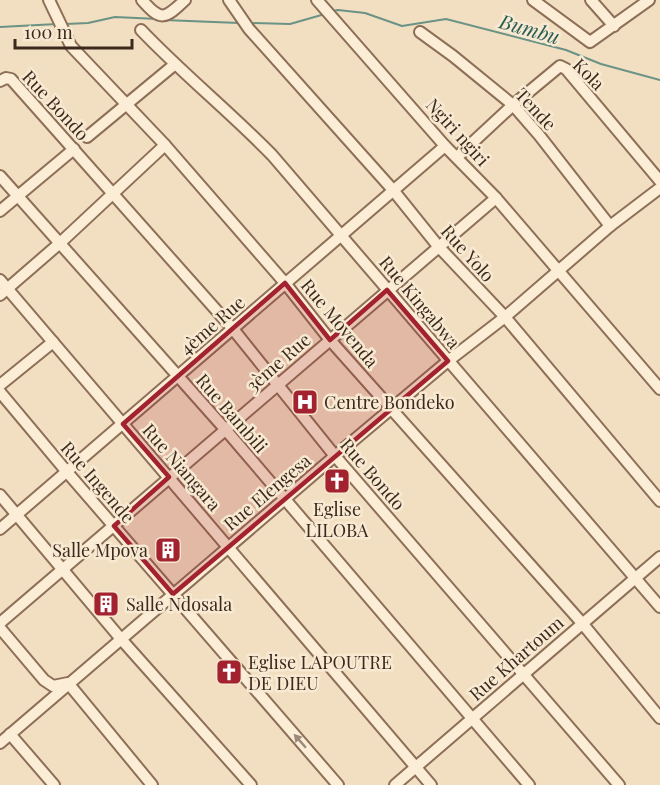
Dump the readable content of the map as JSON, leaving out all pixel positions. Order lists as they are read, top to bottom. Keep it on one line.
{"streets":{"street":["Kola","Rue Bondo","Tende","Ngiri ngiri","Rue Yolo","Rue Kingabwa","Rue Movenda","4ème Rue","3ème Rue","Rue Bambili","Rue Niangara","Rue Ingende","Rue Elengesa","Rue Khartoum"]},"crossings":[["Kola","Tende"],["Kola","Ngiri ngiri"],["Rue Bondo","4ème Rue"],["Rue Bondo","3ème Rue"],["Rue Bondo","Rue Elengesa"],["Rue Bondo","Rue Khartoum"],["Tende","Rue Elengesa"],["Ngiri ngiri","4ème Rue"],["Ngiri ngiri","3ème Rue"],["Ngiri ngiri","Rue Elengesa"],["Rue Yolo","4ème Rue"],["Rue Yolo","3ème Rue"],["Rue Yolo","Rue Elengesa"],["Rue Kingabwa","4ème Rue"],["Rue Kingabwa","3ème Rue"],["Rue Kingabwa","Rue Elengesa"],["Rue Kingabwa","Rue Khartoum"],["Rue Movenda","4ème Rue"],["Rue Movenda","3ème Rue"],["Rue Movenda","Rue Elengesa"],["Rue Movenda","Rue Khartoum"],["4ème Rue","Rue Bambili"],["4ème Rue","Rue Niangara"],["4ème Rue","Rue Ingende"],["3ème Rue","Rue Bambili"],["3ème Rue","Rue Niangara"],["3ème Rue","Rue Ingende"],["Rue Bambili","Rue Elengesa"],["Rue Bambili","Rue Khartoum"],["Rue Niangara","Rue Elengesa"],["Rue Niangara","Rue Khartoum"],["Rue Ingende","Rue Elengesa"]],"water":["Bumbu"],"places":{"hospital":["Centre Bondeko"],"church":["Eglise LILOBA","Eglise LAPOUTRE DE DIEU"],"building":["Salle Mpova","Salle Ndosala"]},"scale_bar":"100 m"}
